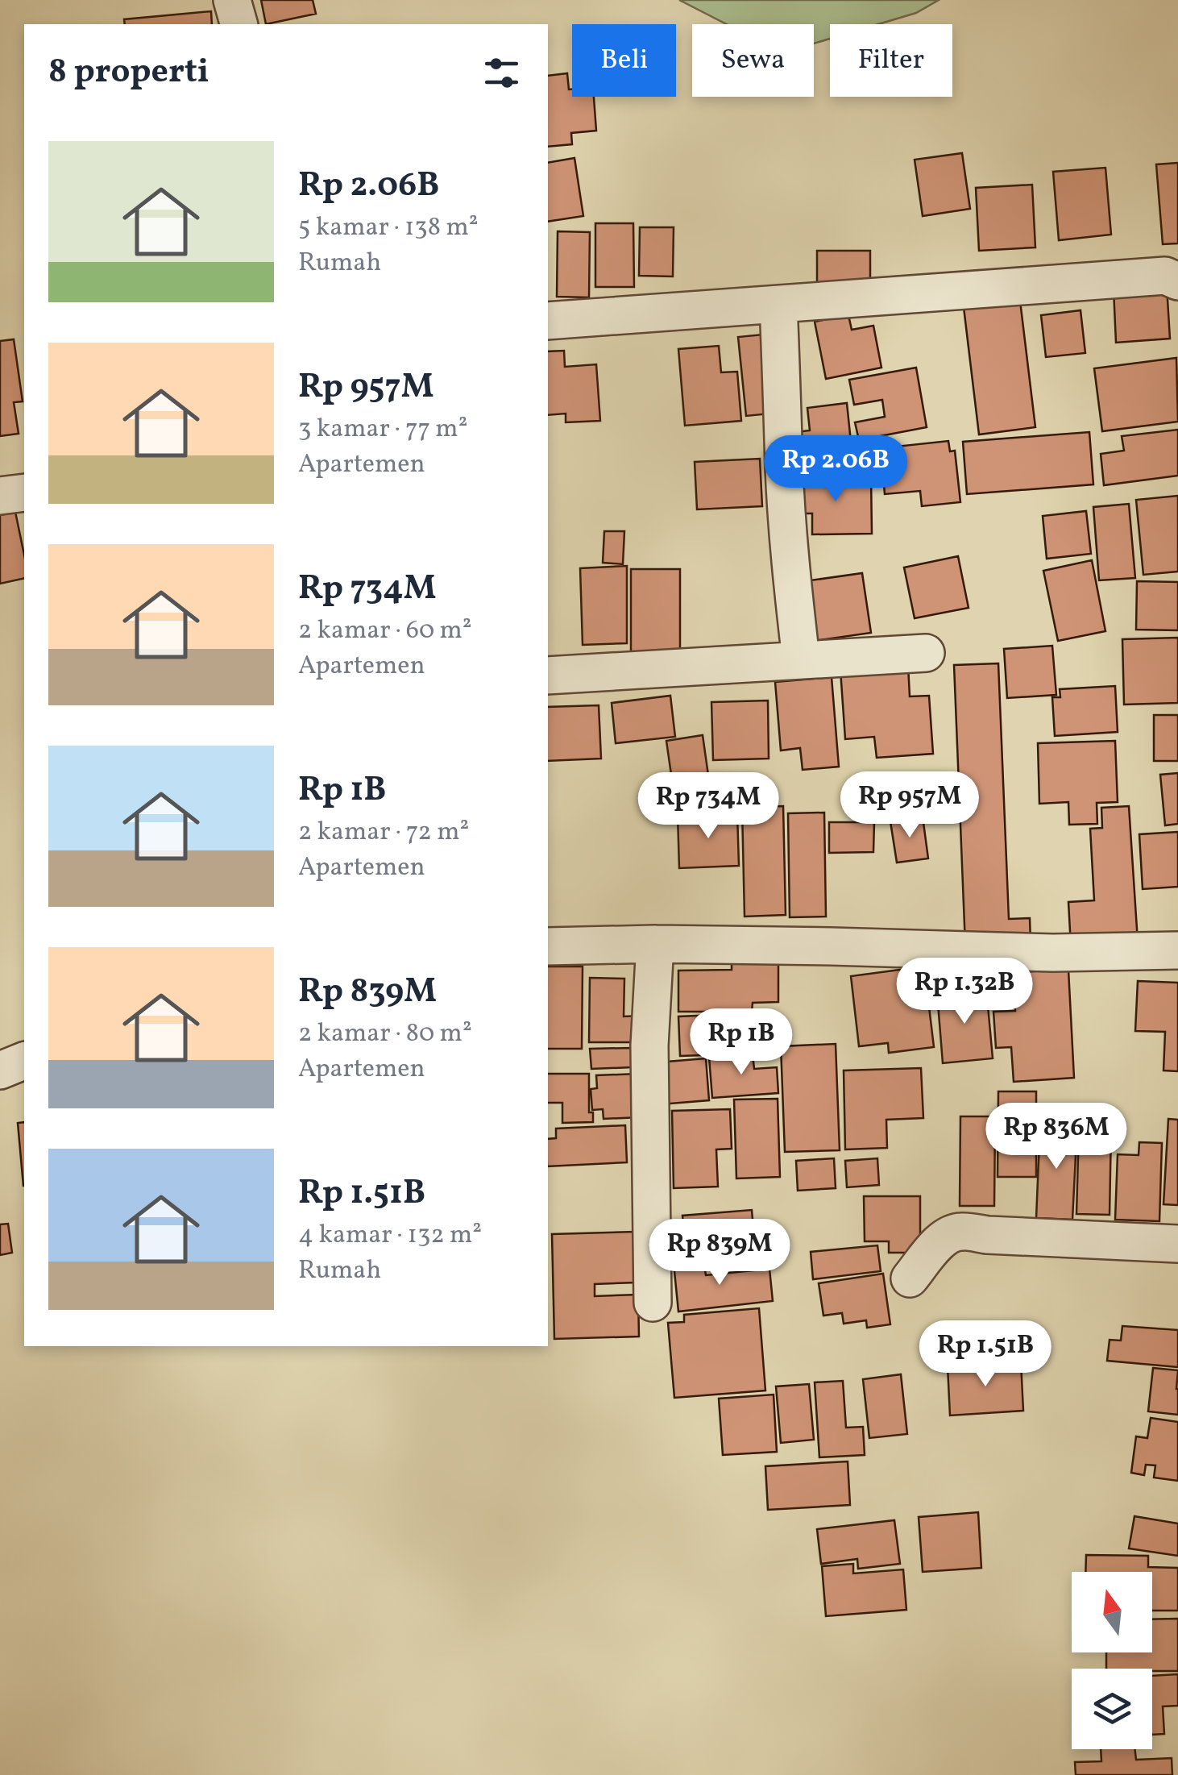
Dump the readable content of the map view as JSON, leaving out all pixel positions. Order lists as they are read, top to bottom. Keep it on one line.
{"north":"top","page":{"chip":["Beli","Sewa","Filter"],"heading":"8 properti","list":[{"name":"Rp 2.06B","note":"5 kamar · 138 m² · Rumah"},{"name":"Rp 957M","note":"3 kamar · 77 m² · Apartemen"},{"name":"Rp 734M","note":"2 kamar · 60 m² · Apartemen"},{"name":"Rp 1B","note":"2 kamar · 72 m² · Apartemen"},{"name":"Rp 839M","note":"2 kamar · 80 m² · Apartemen"},{"name":"Rp 1.51B","note":"4 kamar · 132 m² · Rumah"}],"price":["Rp 2.06B","Rp 957M","Rp 734M","Rp 1.32B","Rp 1B","Rp 836M","Rp 839M","Rp 1.51B"]}}
